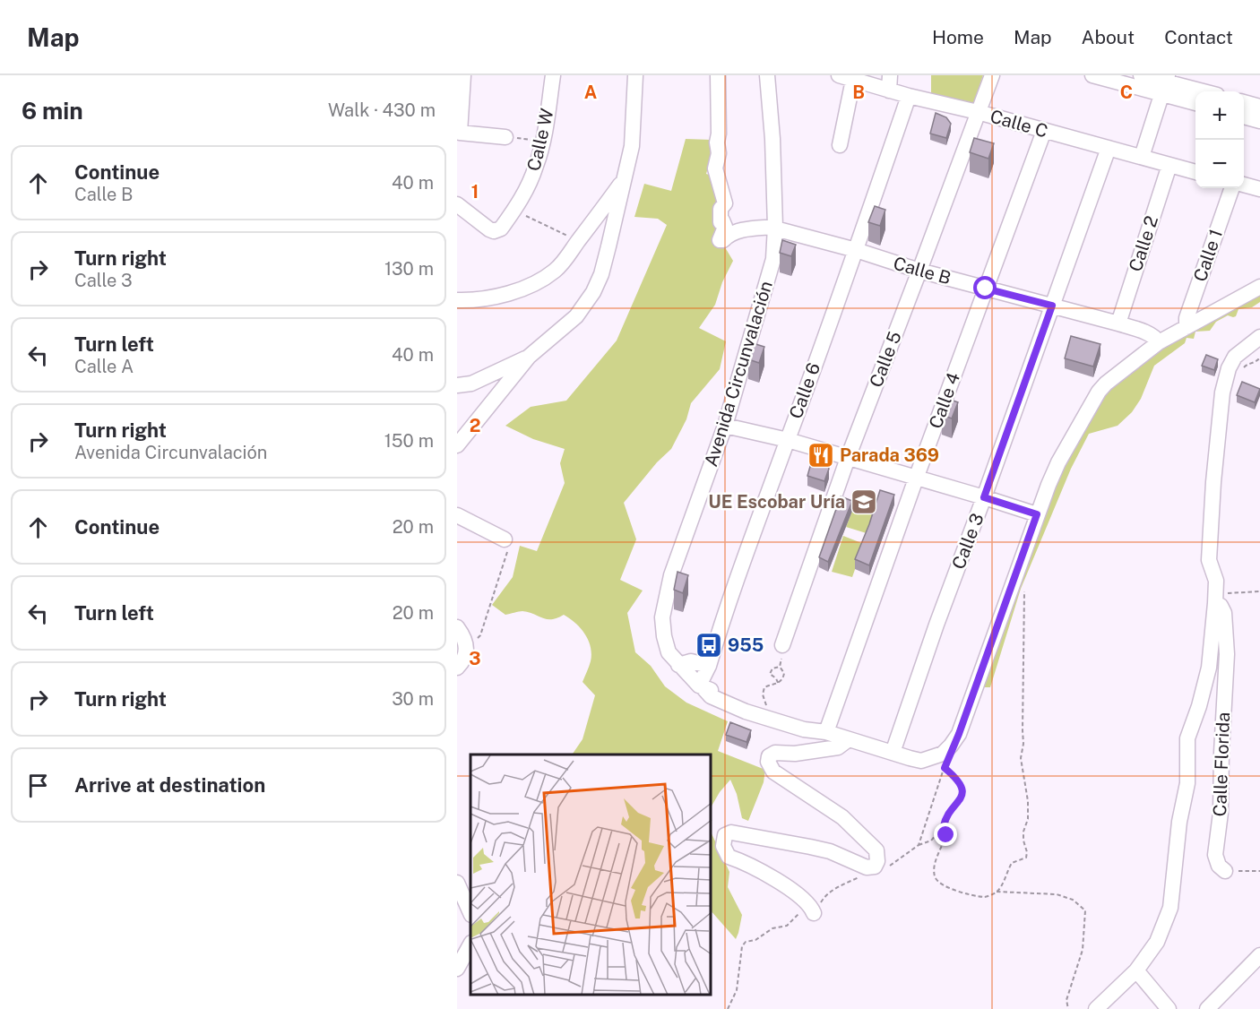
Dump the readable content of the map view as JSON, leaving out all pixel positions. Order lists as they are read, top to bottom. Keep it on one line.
{"streets":{"street":["Calle C","Calle W","Calle 2","Calle 1","Calle B","Calle 5","Avenida Circunvalación","Calle 6","Calle 4","Calle 3","Calle Florida"]},"crossings":[["Calle C","Calle 2"],["Calle C","Calle 5"],["Calle C","Calle 6"],["Calle C","Calle 4"],["Calle C","Calle 3"],["Calle 2","Calle B"],["Calle B","Calle 5"],["Calle B","Avenida Circunvalación"],["Calle B","Calle 6"],["Calle B","Calle 4"],["Calle B","Calle 3"],["Avenida Circunvalación","Calle 6"]],"places":{"restaurant":["Parada 369"],"school or university":["UE Escobar Uría"],"bus stop":["955"]},"page":{"header":"Map","nav":["Home","Map","About","Contact"],"heading":["6 min","Walk · 430 m"],"map_buttons":["+","−"],"list":[["Continue","Calle B","40 m"],["Turn right","Calle 3","130 m"],["Turn left","Calle A","40 m"],["Turn right","Avenida Circunvalación","150 m"],["Continue","20 m"],["Turn left","20 m"],["Turn right","30 m"],"Arrive at destination"]},"grid":{"columns":["A","B","C"],"rows":["1","2","3"]}}
